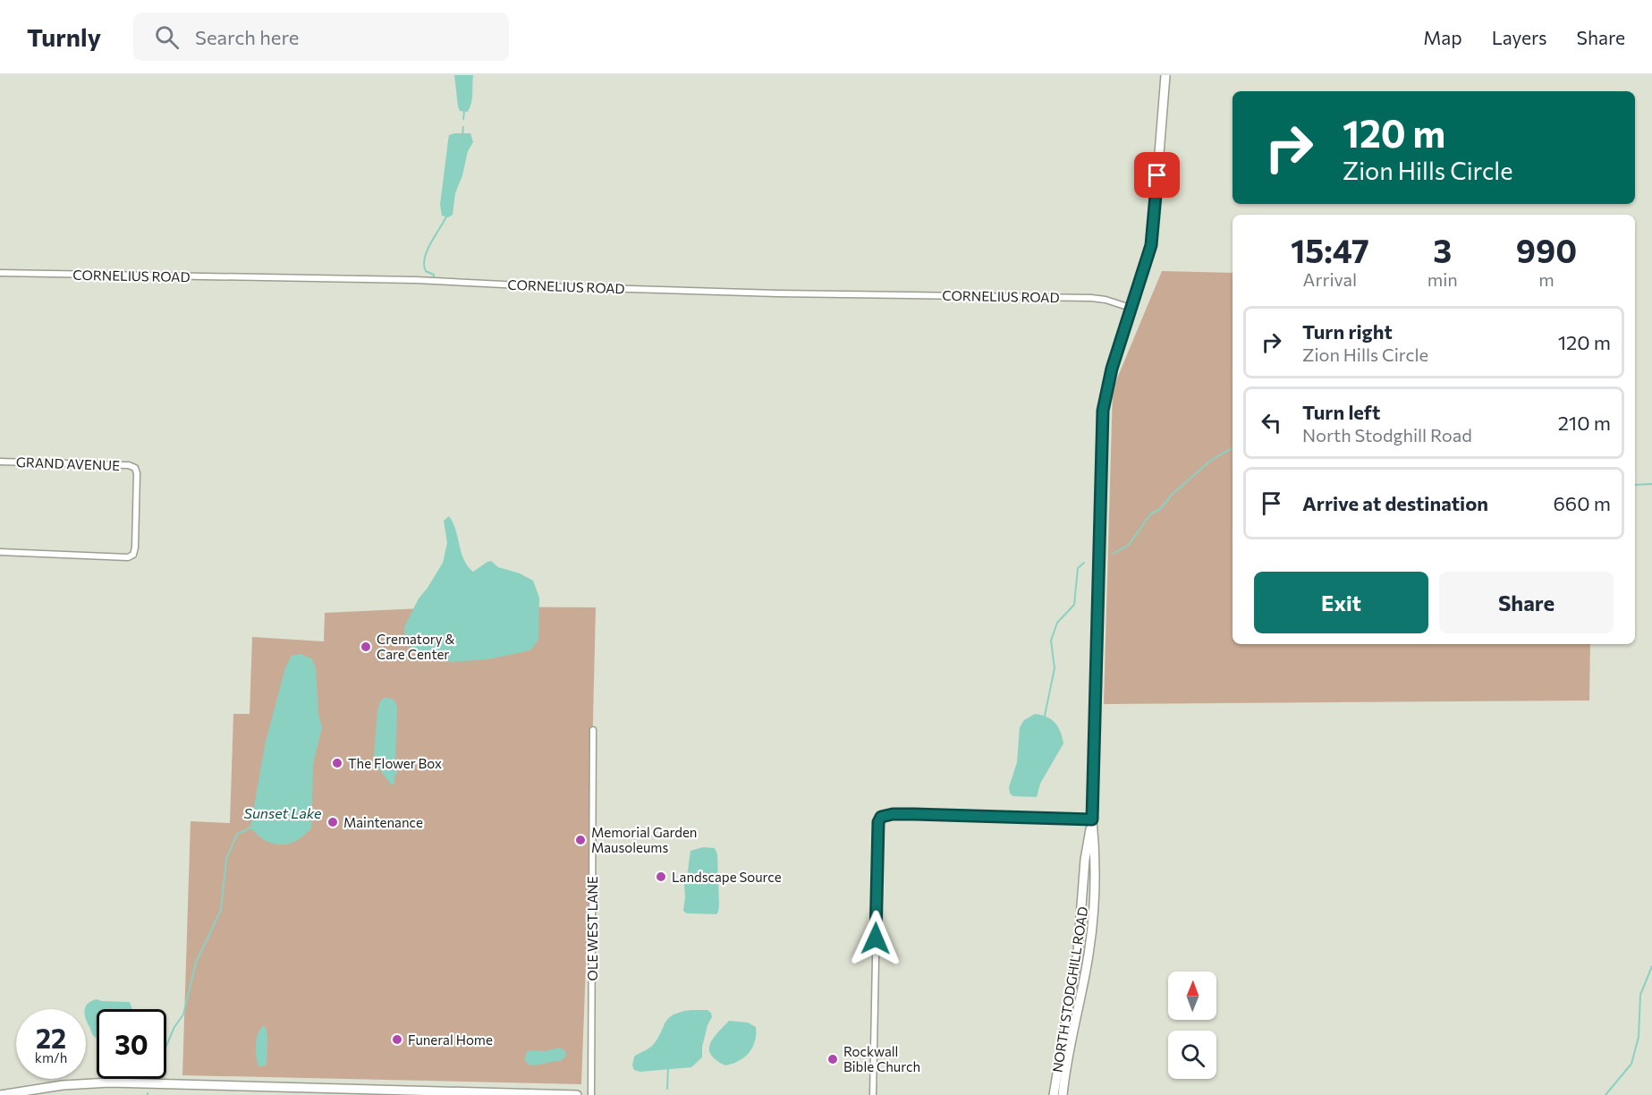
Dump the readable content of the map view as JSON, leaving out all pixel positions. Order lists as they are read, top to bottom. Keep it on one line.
{"streets":{"street":["CORNELIUS ROAD","GRAND AVENUE","OLE WEST LANE","NORTH STODGHILL ROAD"]},"crossings":[["CORNELIUS ROAD","NORTH STODGHILL ROAD"]],"water":["Sunset Lake"],"places":["Crematory & Care Center","The Flower Box","Maintenance","Memorial Garden Mausoleums","Landscape Source","Funeral Home","Rockwall Bible Church"],"north":"top","page":{"header":"Turnly","search":"Search here","nav":["Map","Layers","Share"],"turn":["120 m","Zion Hills Circle"],"eta":["15:47","Arrival","3","min","990","m"],"list":[{"name":"Turn right","note":"Zion Hills Circle","value":"120 m"},{"name":"Turn left","note":"North Stodghill Road","value":"210 m"},{"name":"Arrive at destination","value":"660 m"}],"buttons":["Exit","Share"],"speed":"22 km/h","limit":"30"}}
